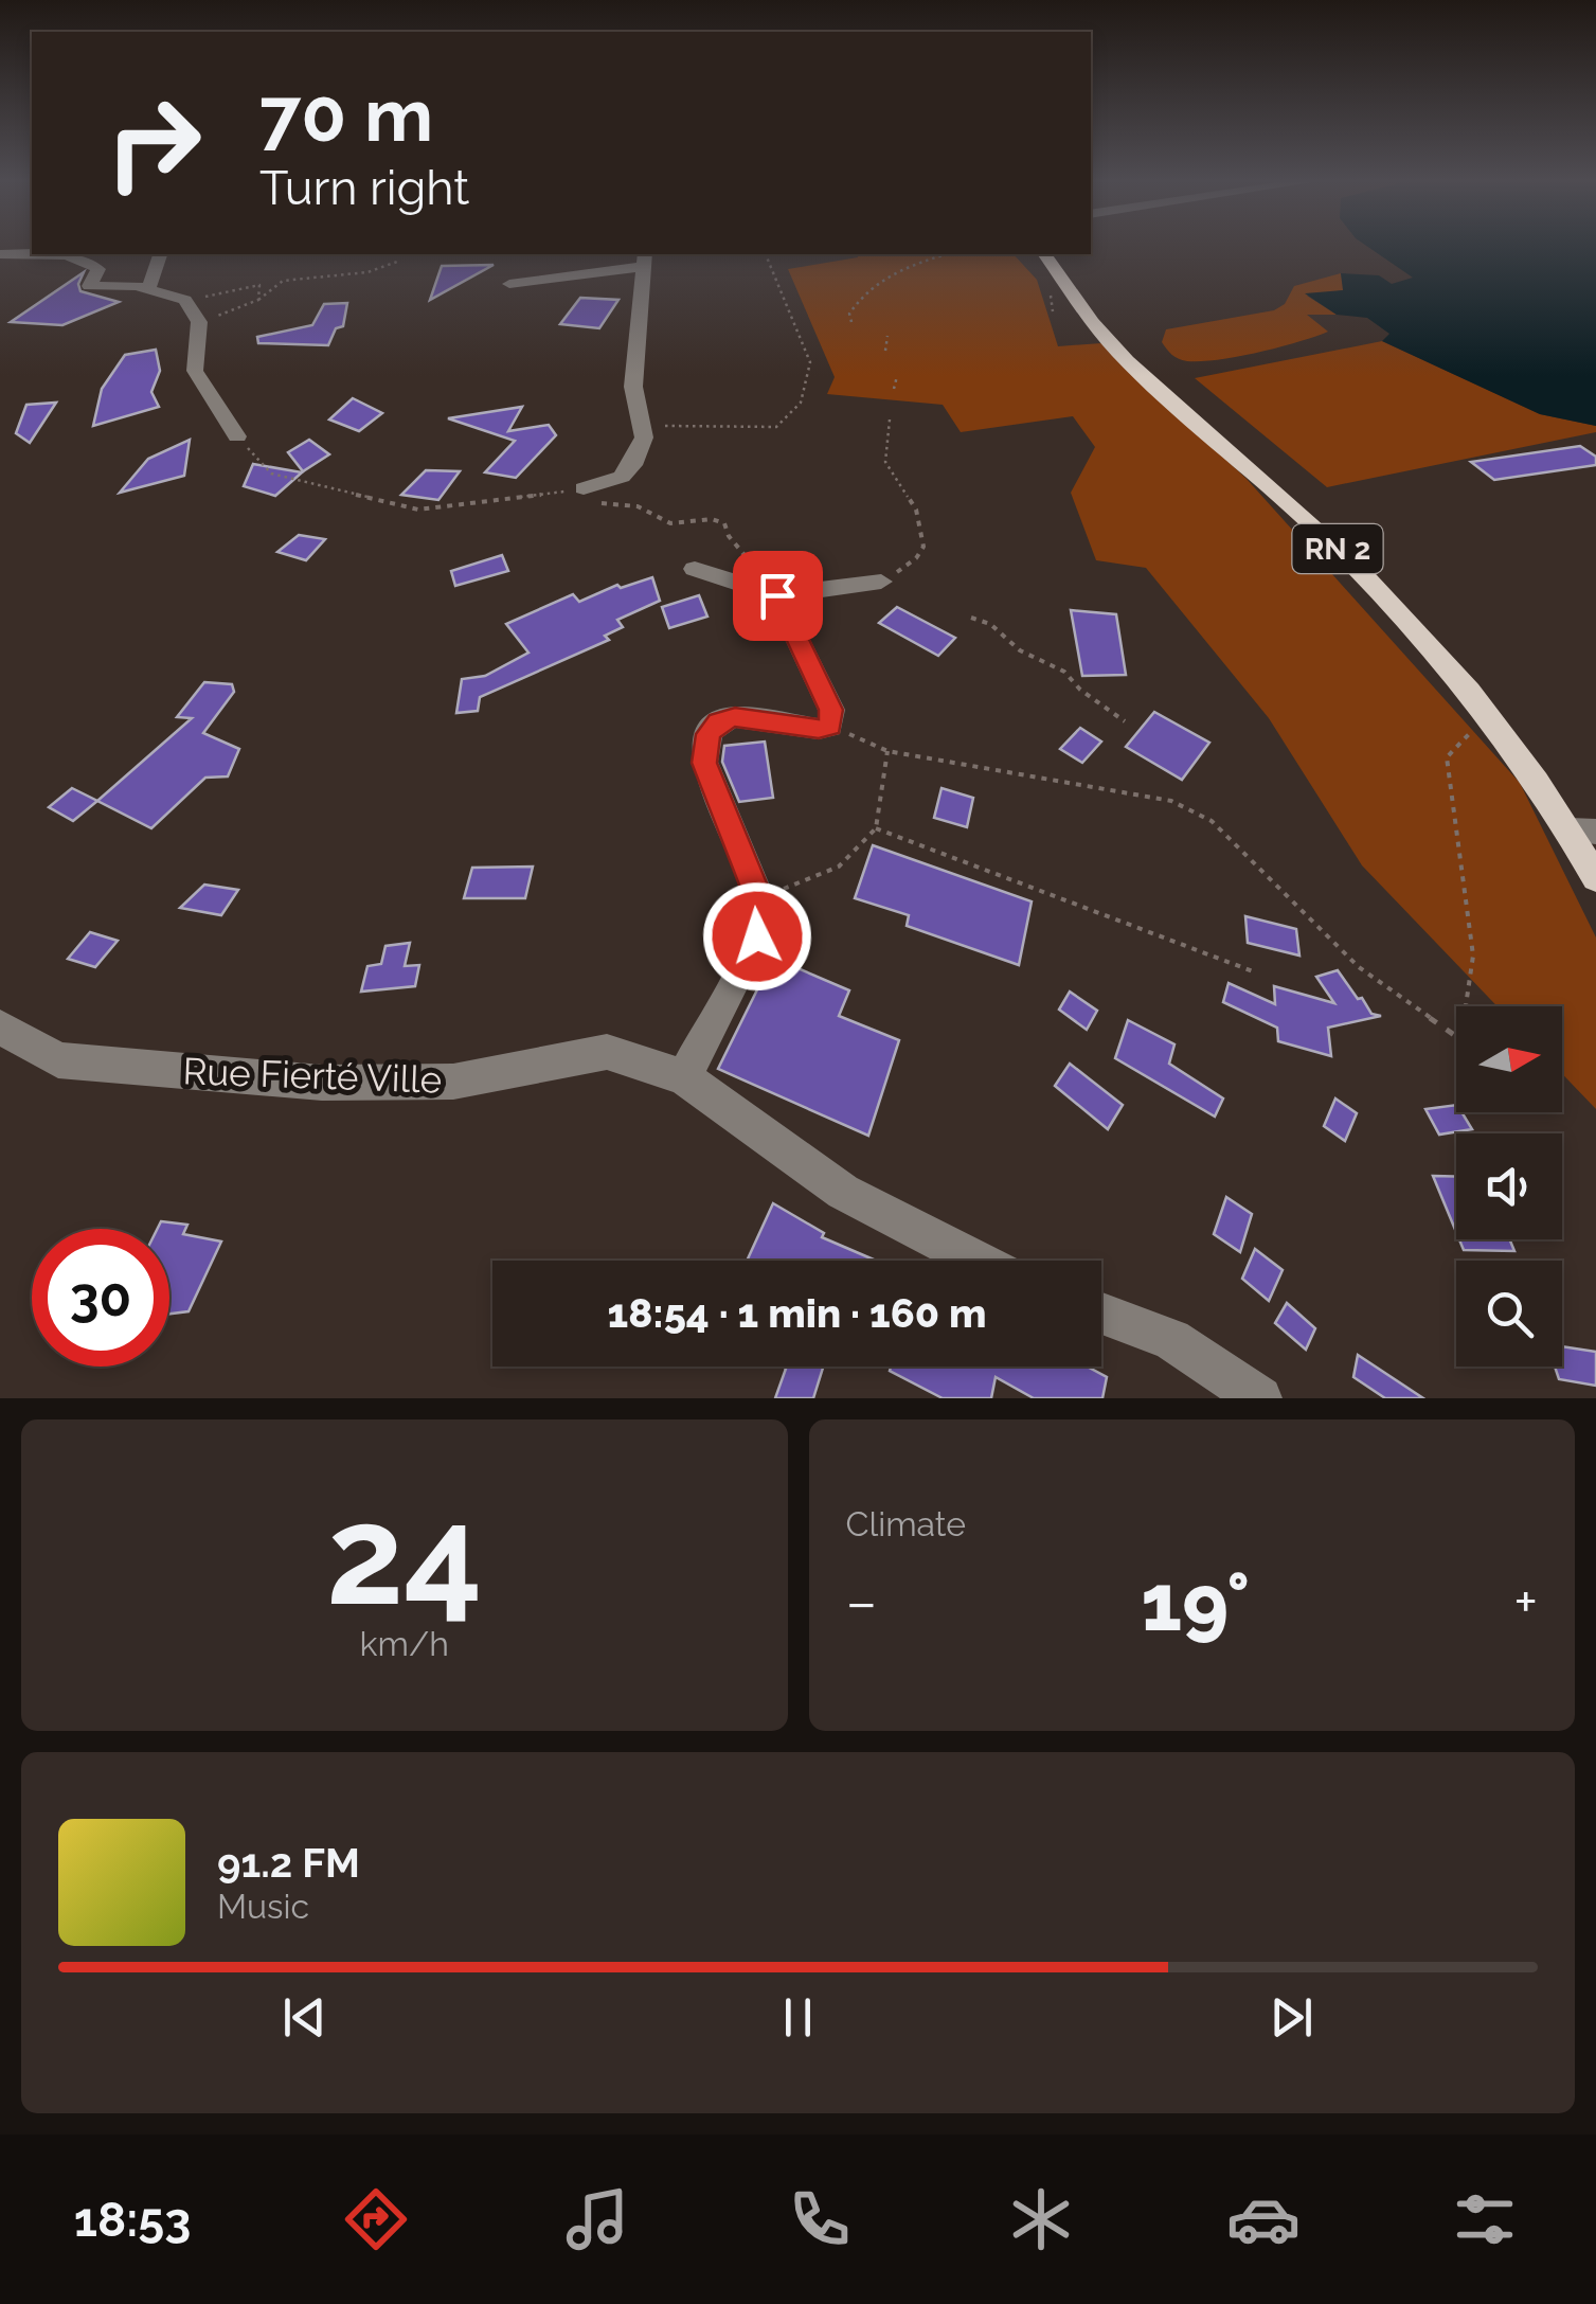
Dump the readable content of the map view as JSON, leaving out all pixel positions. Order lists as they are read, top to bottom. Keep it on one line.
{"streets":{"main road":["RN 2"],"street":["Rue Fierté Ville"]},"north":"right","page":{"turn":["70 m","Turn right"],"limit":"30","trip":"18:54 · 1 min · 160 m","tile":[["24","km/h"],"Climate"],"heat":["−","19°","+"],"song":["91.2 FM","Music"],"tabs":"18:53"}}
